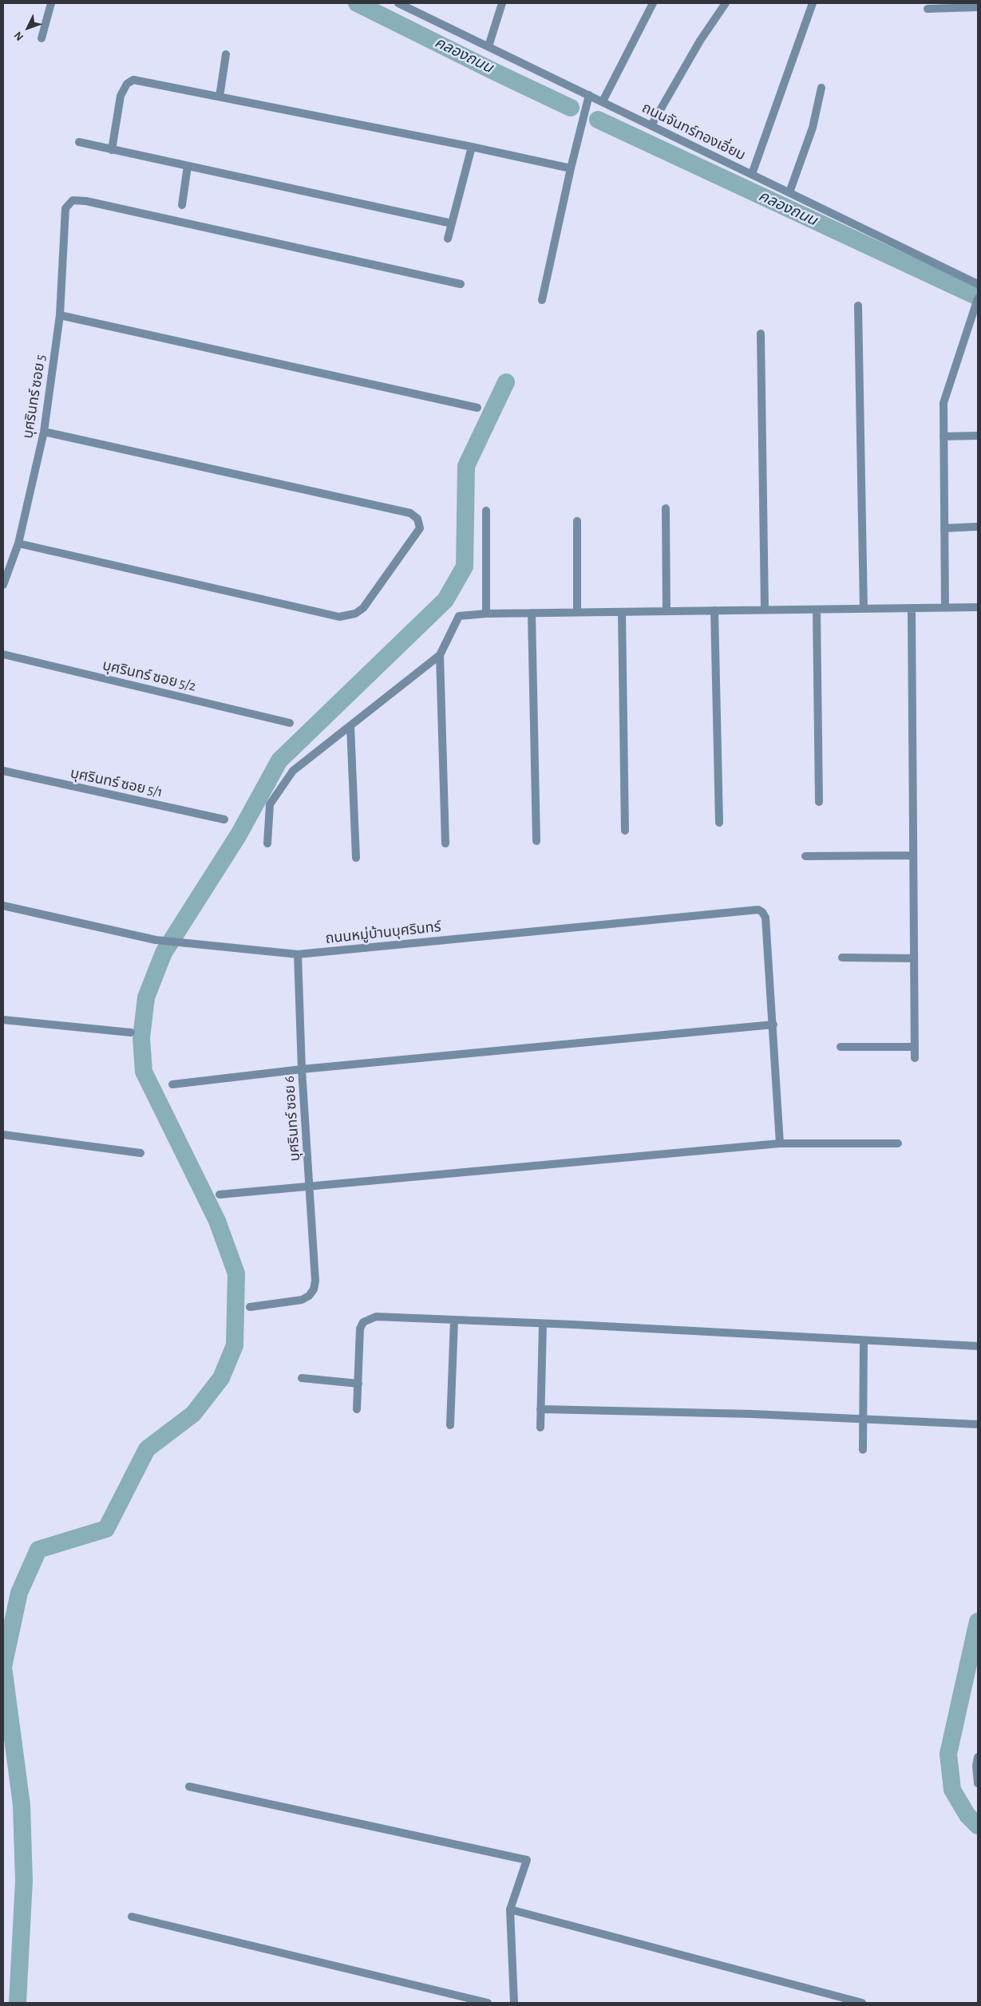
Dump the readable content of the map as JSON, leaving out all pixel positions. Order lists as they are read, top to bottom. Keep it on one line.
{"streets":{"street":["ถนนจันทร์ทองเอี่ยม","บุศรินทร์ ซอย 5","บุศรินทร์ ซอย 5/2","บุศรินทร์ ซอย 5/1","ถนนหมู่บ้านบุศรินทร์","บุศรินทร์ ซอย 6"]},"crossings":[["ถนนหมู่บ้านบุศรินทร์","บุศรินทร์ ซอย 6"]],"water":["คลองถนน"],"north":"bottom left"}
